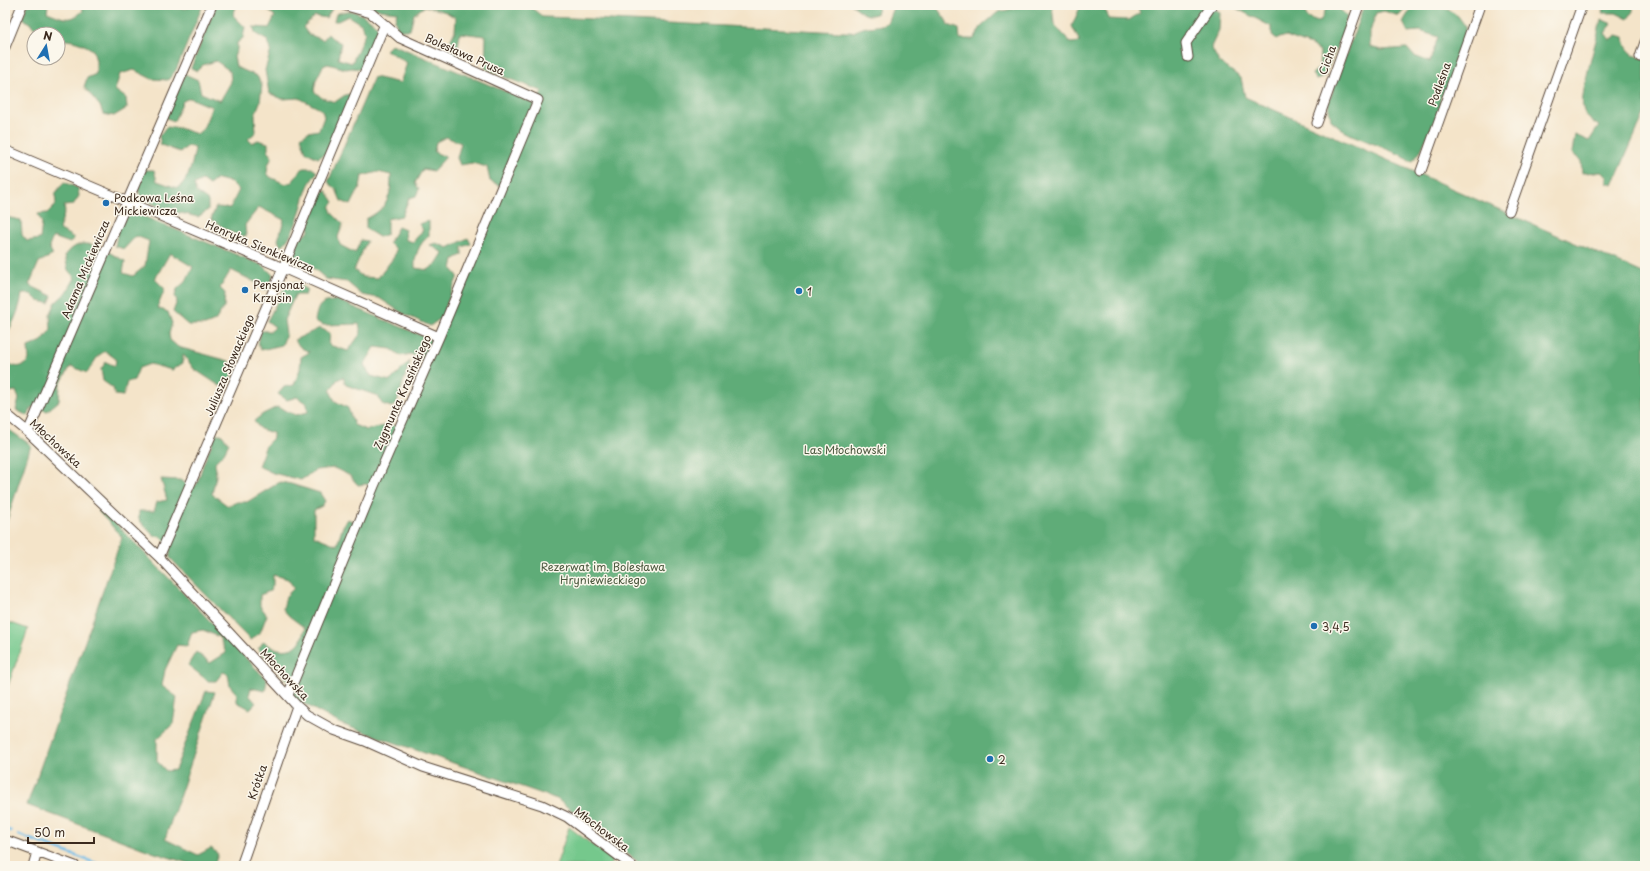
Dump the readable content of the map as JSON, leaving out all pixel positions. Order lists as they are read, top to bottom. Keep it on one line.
{"streets":{"street":["Bolesława Prusa","Cicha","Podleśna","Henryka Sienkiewicza","Adama Mickiewicza","Juliusza Słowackiego","Zygmunta Krasińskiego","Młochowska","Krótka"]},"crossings":[["Bolesława Prusa","Juliusza Słowackiego"],["Bolesława Prusa","Zygmunta Krasińskiego"],["Henryka Sienkiewicza","Adama Mickiewicza"],["Henryka Sienkiewicza","Juliusza Słowackiego"],["Henryka Sienkiewicza","Zygmunta Krasińskiego"],["Adama Mickiewicza","Młochowska"],["Juliusza Słowackiego","Młochowska"],["Zygmunta Krasińskiego","Młochowska"],["Młochowska","Krótka"]],"parks":["Las Młochowski","Rezerwat im. Bolesława Hryniewieckiego"],"places":["Podkowa Leśna Mickiewicza","Pensjonat Krzysin","1","3,4,5","2"],"scale_bar":"50 m","north":"top"}
